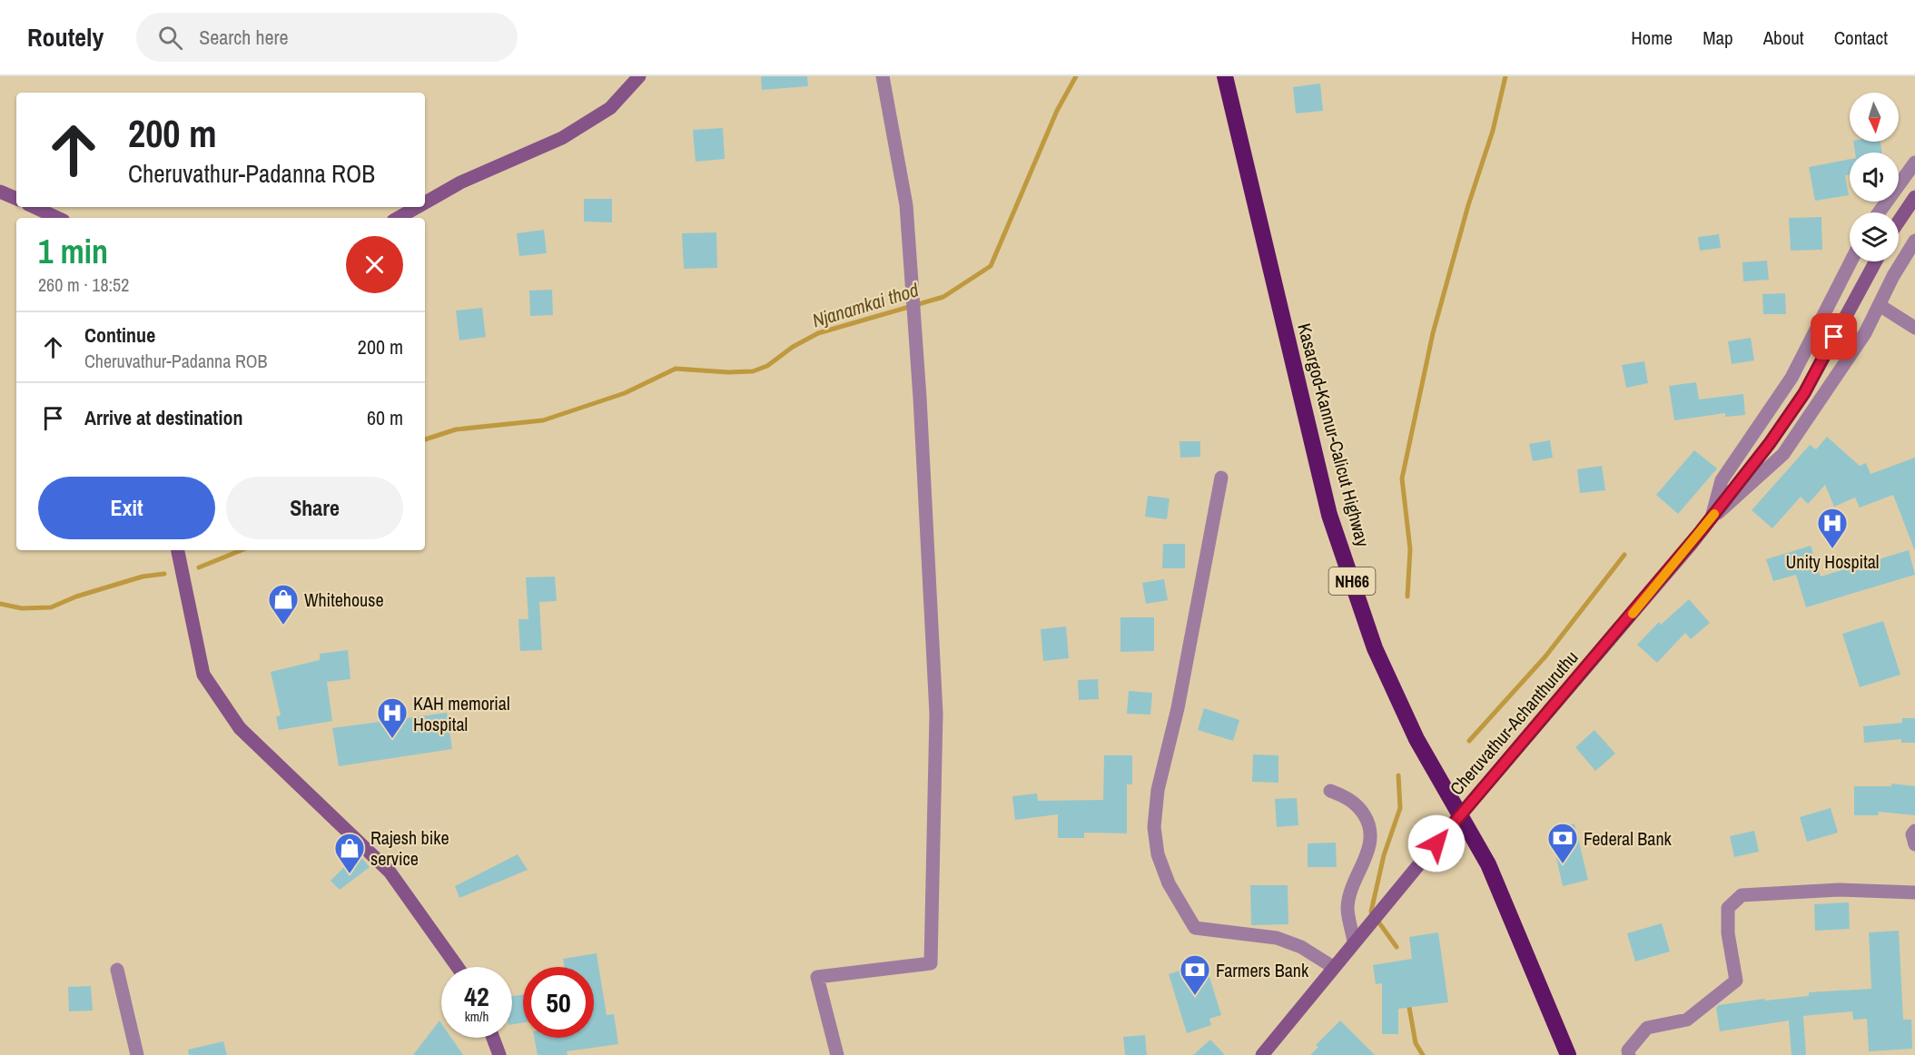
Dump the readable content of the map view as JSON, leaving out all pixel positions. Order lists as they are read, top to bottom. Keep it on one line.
{"streets":{"highway":["Kasargod-Kannur-Calicut Highway","NH66"],"main road":["Cheruvathur-Achanthuruthu"]},"water":["Njanamkai thod"],"places":{"hospital":["Unity Hospital","KAH memorial Hospital"],"shop":["Whitehouse","Rajesh bike service"],"bank":["Federal Bank","Farmers Bank"]},"north":"bottom","page":{"header":"Routely","search":"Search here","nav":["Home","Map","About","Contact"],"turn":["200 m","Cheruvathur-Padanna ROB"],"heading":["1 min","260 m · 18:52"],"list":[{"name":"Continue","note":"Cheruvathur-Padanna ROB","value":"200 m"},{"name":"Arrive at destination","value":"60 m"}],"buttons":["Exit","Share"],"speed":"42 km/h","limit":"50"}}
